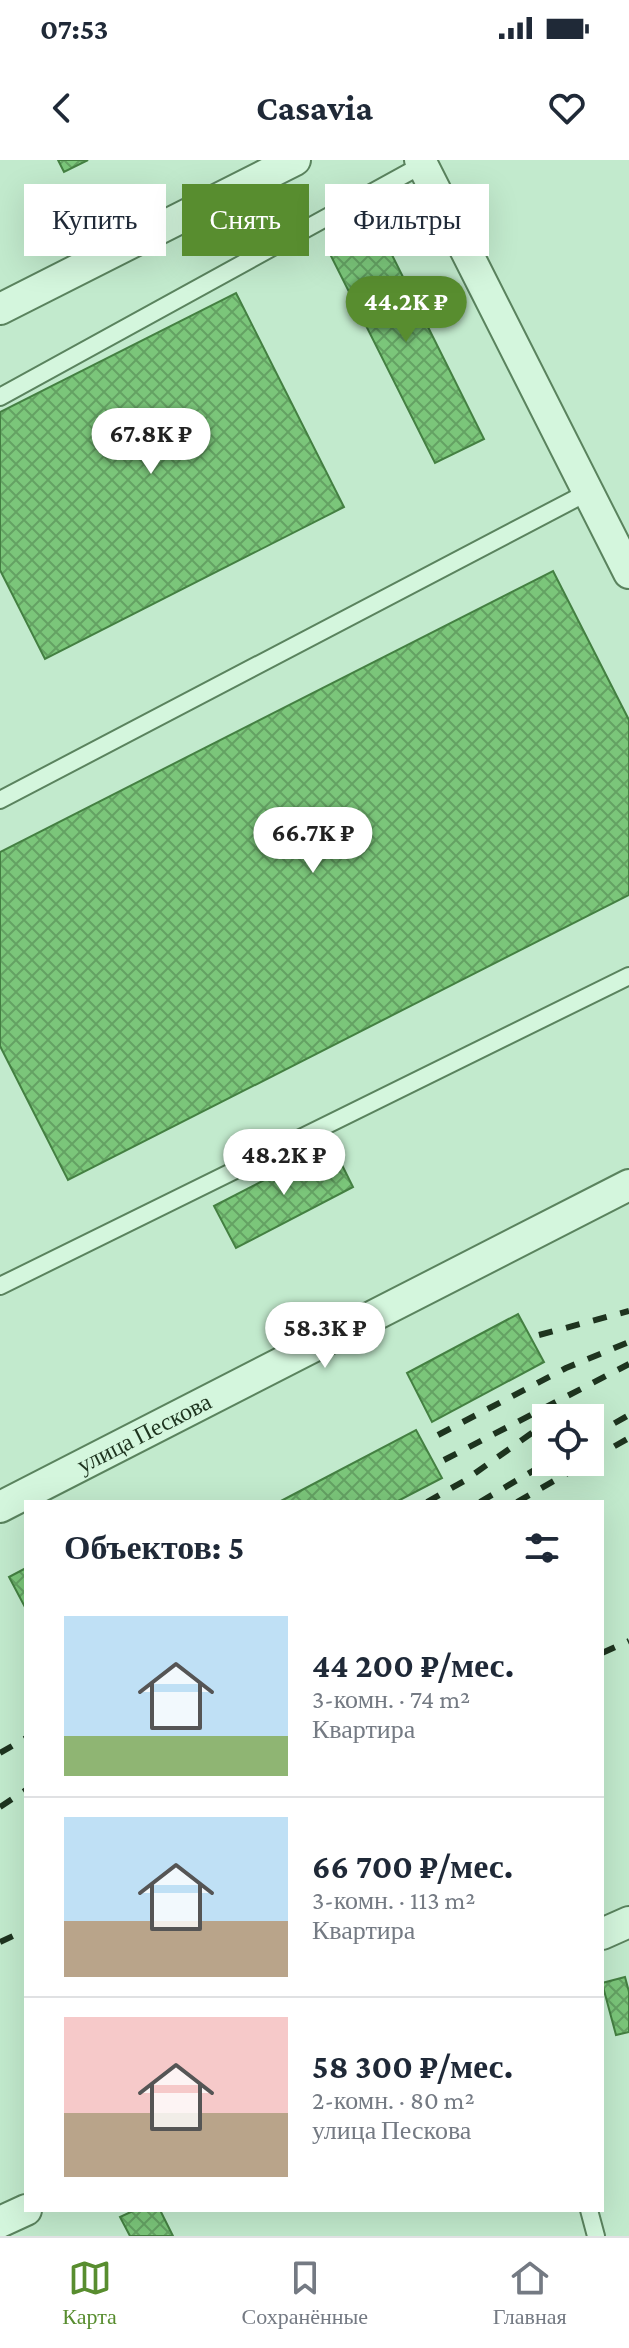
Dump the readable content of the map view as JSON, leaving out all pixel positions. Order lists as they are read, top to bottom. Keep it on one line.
{"streets":{"street":["улица Пескова"]},"page":{"status":"07:53","header":"Casavia","chip":["Купить","Снять","Фильтры"],"price":["44.2K ₽","67.8K ₽","66.7K ₽","48.2K ₽","58.3K ₽"],"heading":"Объектов: 5","list":[{"name":"44 200 ₽/мес.","note":"3-комн. · 74 m² · Квартира"},{"name":"66 700 ₽/мес.","note":"3-комн. · 113 m² · Квартира"},{"name":"58 300 ₽/мес.","note":"2-комн. · 80 m² · улица Пескова"}],"tabs":["Карта","Сохранённые","Главная"]}}
